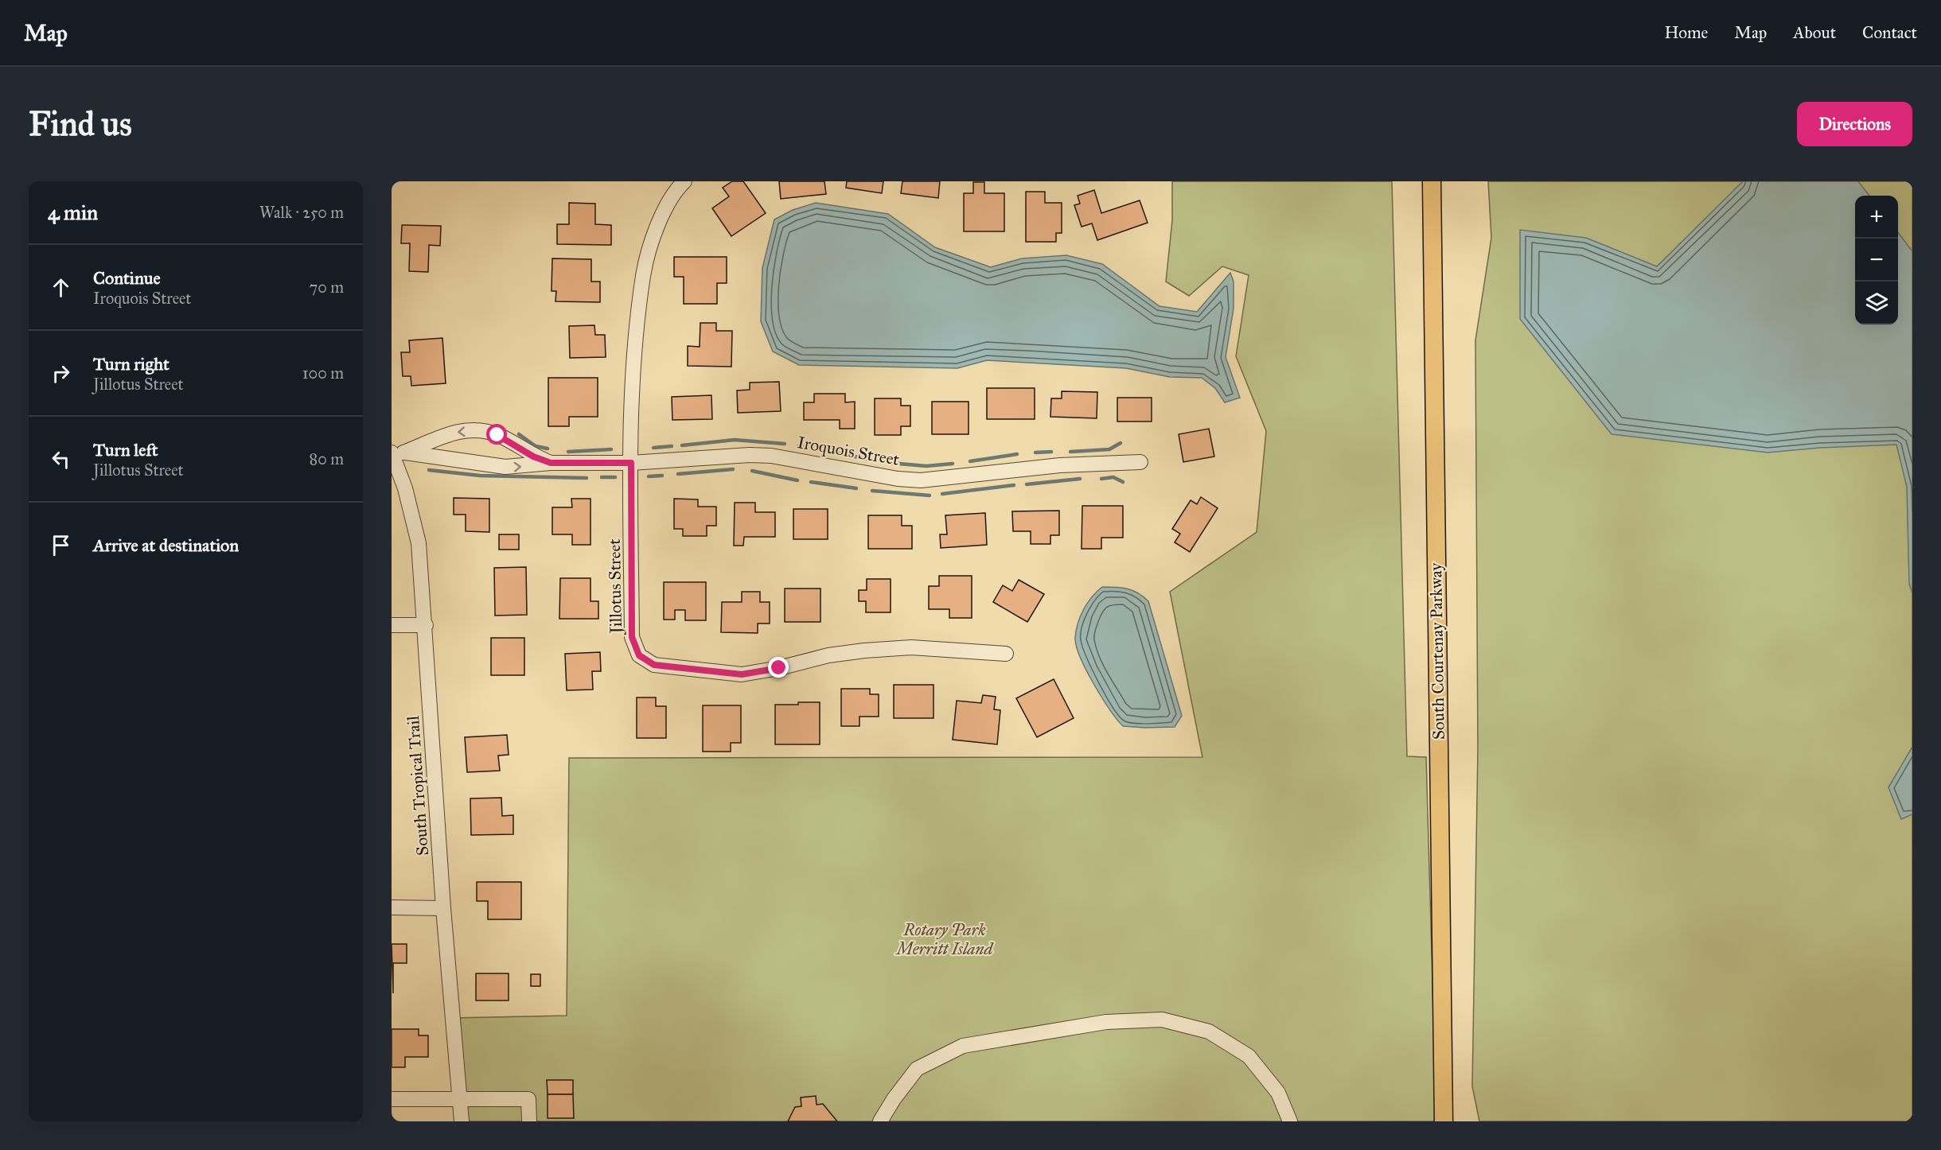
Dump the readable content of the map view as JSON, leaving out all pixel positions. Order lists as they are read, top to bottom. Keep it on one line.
{"streets":{"main road":["South Courtenay Parkway"],"street":["Iroquois Street","Jillotus Street","South Tropical Trail"]},"crossings":[["Iroquois Street","Jillotus Street"],["Iroquois Street","South Tropical Trail"]],"parks":["Rotary Park Merritt Island"],"page":{"header":"Map","nav":["Home","Map","About","Contact"],"buttons":"Directions","title":"Find us","heading":["4 min","Walk · 250 m"],"map_buttons":["+","−"],"list":[["Continue","Iroquois Street","70 m"],["Turn right","Jillotus Street","100 m"],["Turn left","Jillotus Street","80 m"],"Arrive at destination"]}}
